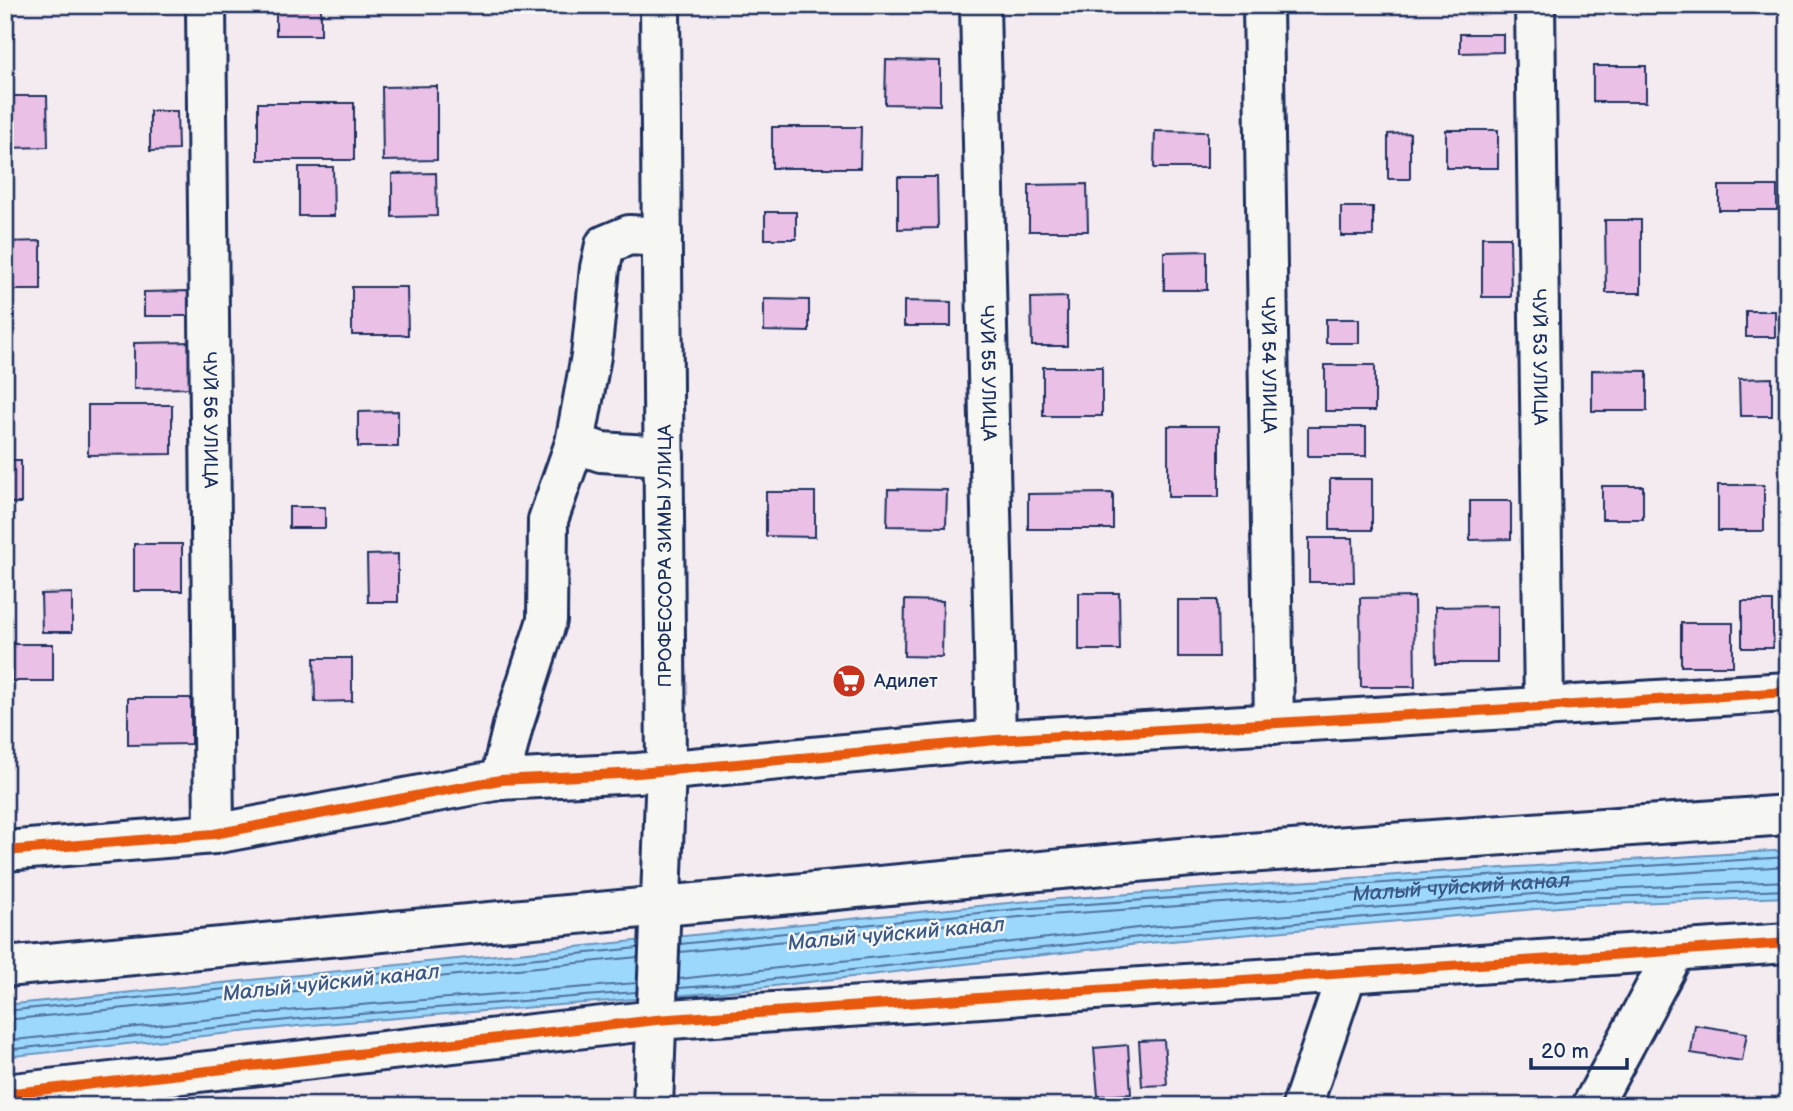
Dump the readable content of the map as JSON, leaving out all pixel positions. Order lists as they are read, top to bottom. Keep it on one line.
{"streets":{"street":["ЧУЙ 53 УЛИЦА","ЧУЙ 54 УЛИЦА","ЧУЙ 55 УЛИЦА","ЧУЙ 56 УЛИЦА","ПРОФЕССОРА ЗИМЫ УЛИЦА"]},"water":["Малый чуйский канал"],"places":{"supermarket":["Адилет"]},"scale_bar":"20 m"}
